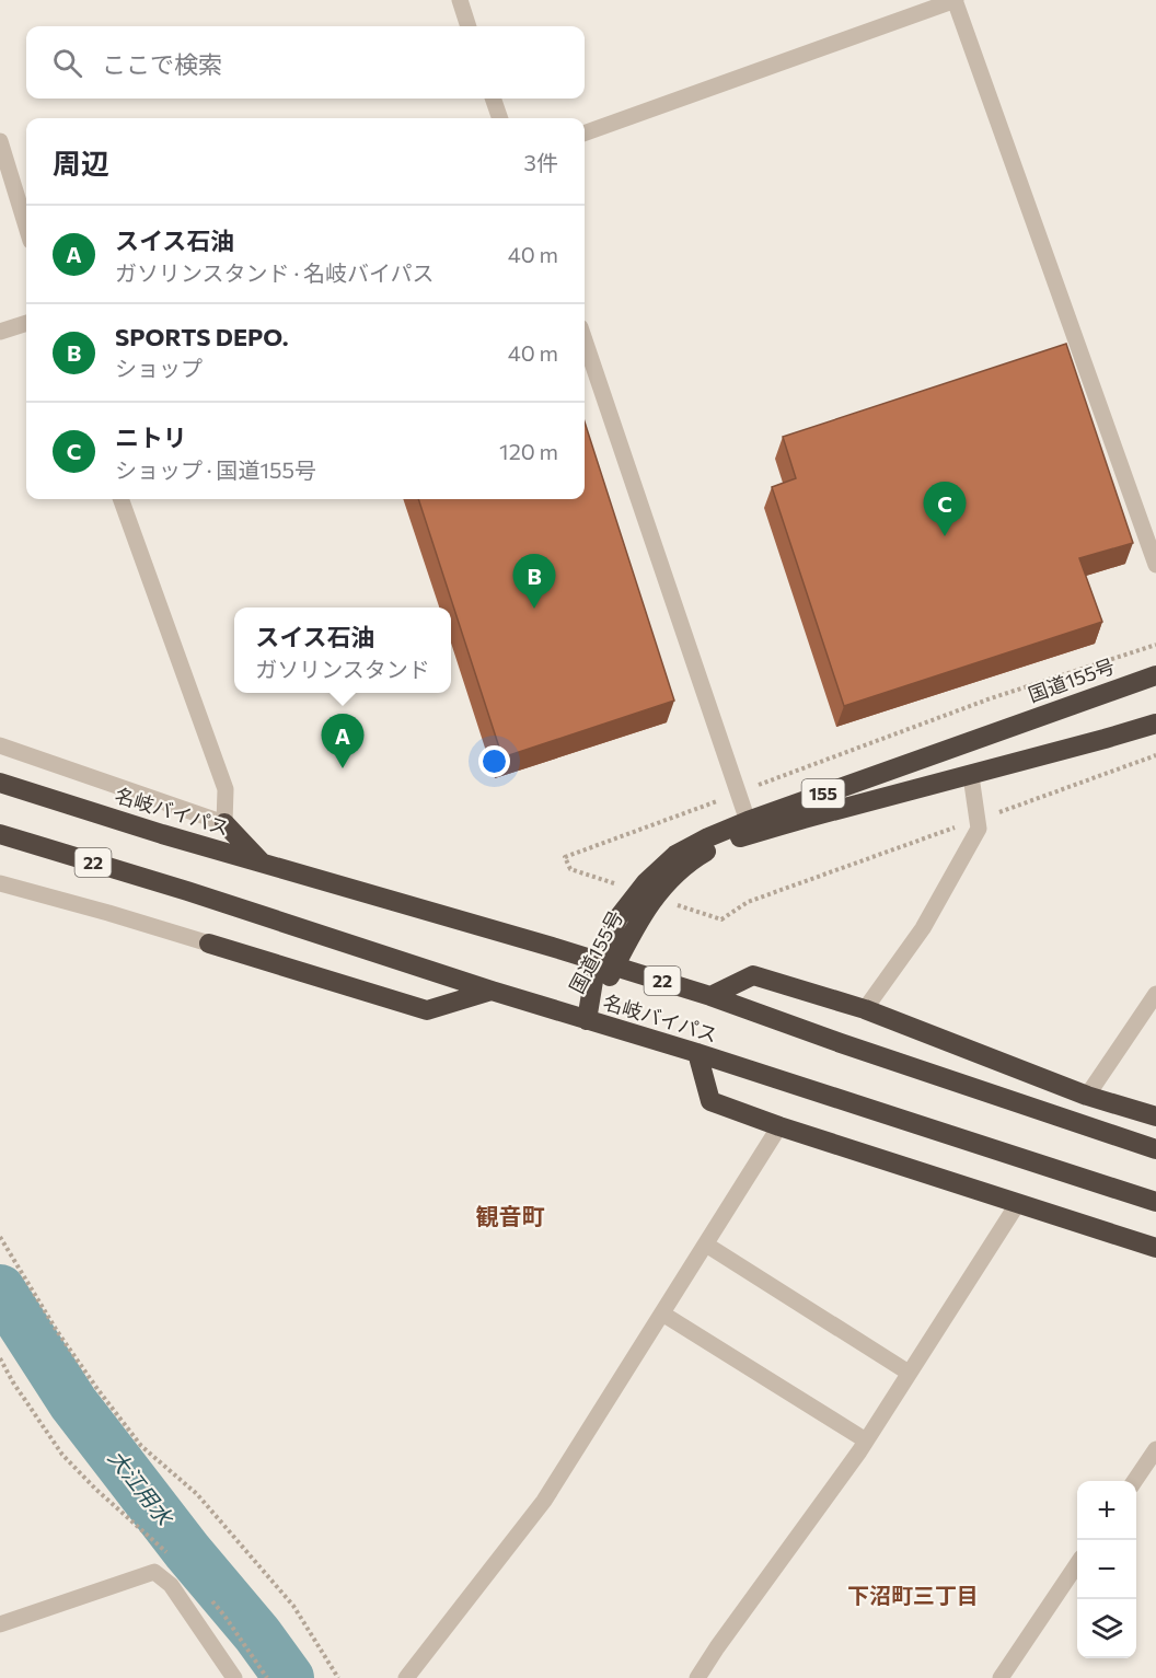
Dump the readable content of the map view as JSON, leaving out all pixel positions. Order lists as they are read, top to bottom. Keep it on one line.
{"streets":{"highway":["国道155号","155","名岐バイパス","22"]},"crossings":[["国道155号","名岐バイパス"]],"districts":["観音町","下沼町三丁目"],"water":["大江用水"],"page":{"search":"ここで検索","heading":["周辺","3件"],"list":[{"mark":"A","name":"スイス石油","note":"ガソリンスタンド · 名岐バイパス","value":"40 m"},{"mark":"B","name":"SPORTS DEPO.","note":"ショップ","value":"40 m"},{"mark":"C","name":"ニトリ","note":"ショップ · 国道155号","value":"120 m"}],"pins":["C","B","A"],"popup":["スイス石油","ガソリンスタンド"],"map_buttons":["+","−"]}}
